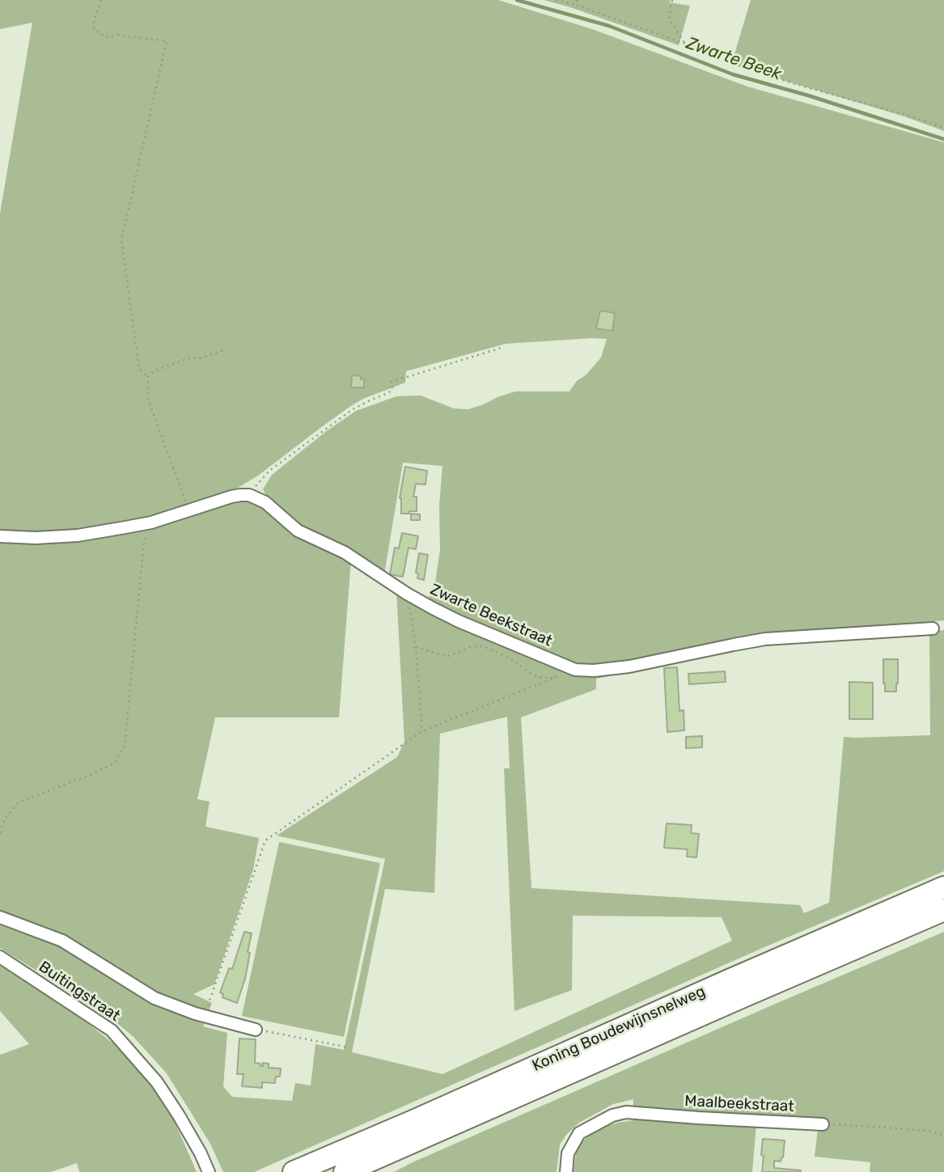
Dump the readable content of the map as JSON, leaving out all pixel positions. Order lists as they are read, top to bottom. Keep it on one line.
{"streets":{"highway":["Koning Boudewijnsnelweg"],"street":["Zwarte Beekstraat","Buitingstraat","Maalbeekstraat"]},"water":["Zwarte Beek"]}
